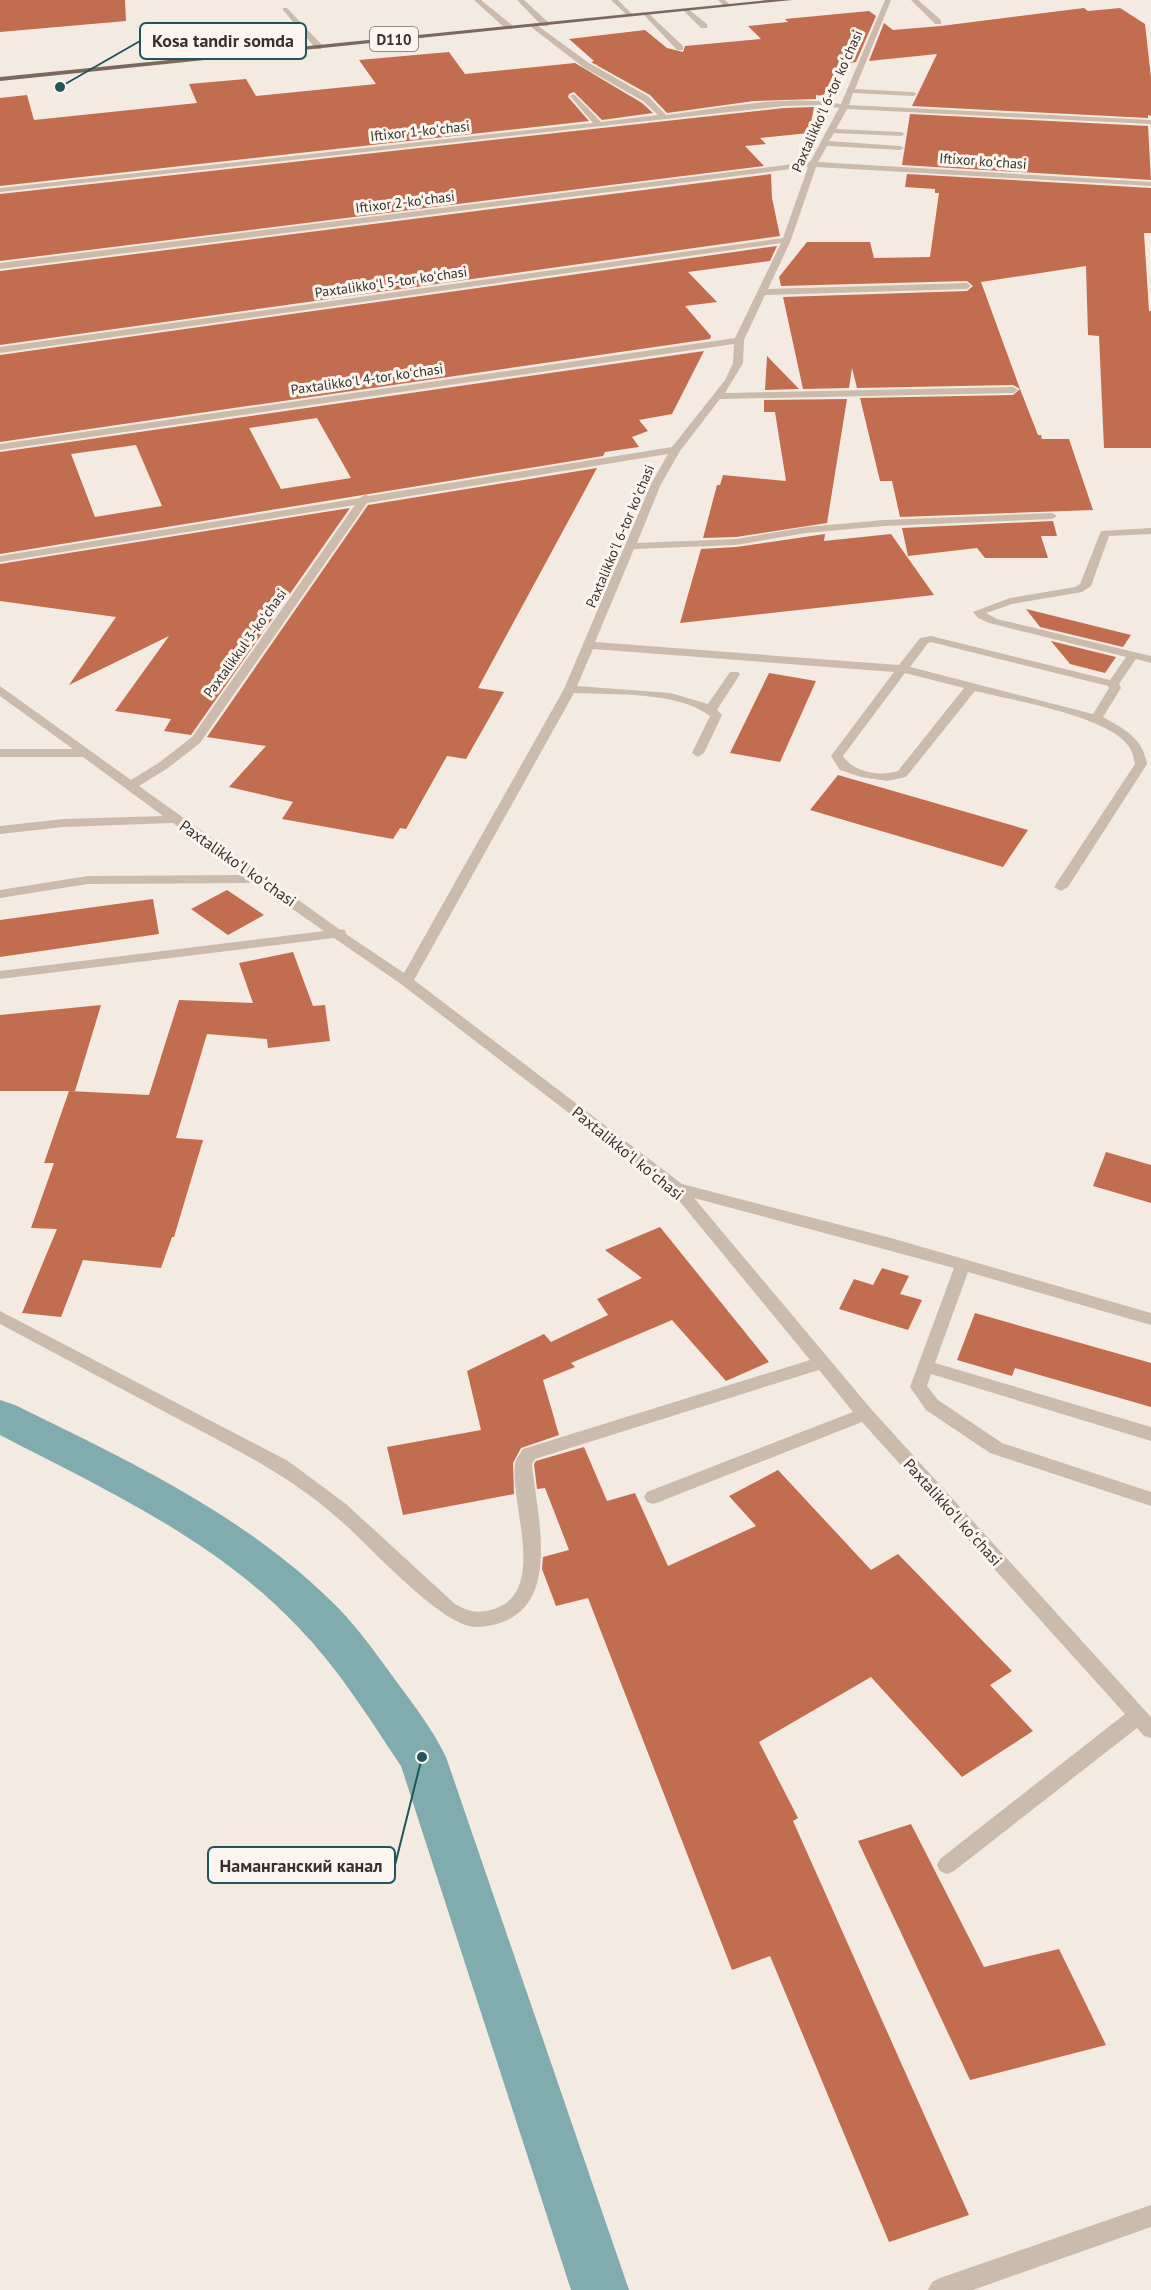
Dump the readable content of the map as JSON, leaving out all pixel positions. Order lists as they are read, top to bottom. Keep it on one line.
{"streets":{"main road":["D110"],"street":["Paxtalikkoʻl 6-tor koʻchasi","Iftixor 1-koʻchasi","Iftixor koʻchasi","Iftixor 2-koʻchasi","Paxtalikkoʻl 5-tor koʻchasi","Paxtalikkoʻl 4-tor koʻchasi","Paxtalikkul 3-koʻchasi","Paxtalikkoʻl koʻchasi"]},"crossings":[["Paxtalikkoʻl 6-tor koʻchasi","Iftixor 1-koʻchasi"],["Paxtalikkoʻl 6-tor koʻchasi","Iftixor koʻchasi"],["Paxtalikkoʻl 6-tor koʻchasi","Iftixor 2-koʻchasi"],["Paxtalikkoʻl 6-tor koʻchasi","Paxtalikkoʻl 5-tor koʻchasi"],["Paxtalikkoʻl 6-tor koʻchasi","Paxtalikkoʻl 4-tor koʻchasi"],["Paxtalikkoʻl 6-tor koʻchasi","Paxtalikkoʻl koʻchasi"],["Iftixor koʻchasi","Iftixor 2-koʻchasi"],["Paxtalikkul 3-koʻchasi","Paxtalikkoʻl koʻchasi"]],"places":["Kosa tandir somda","Наманганский канал"]}
